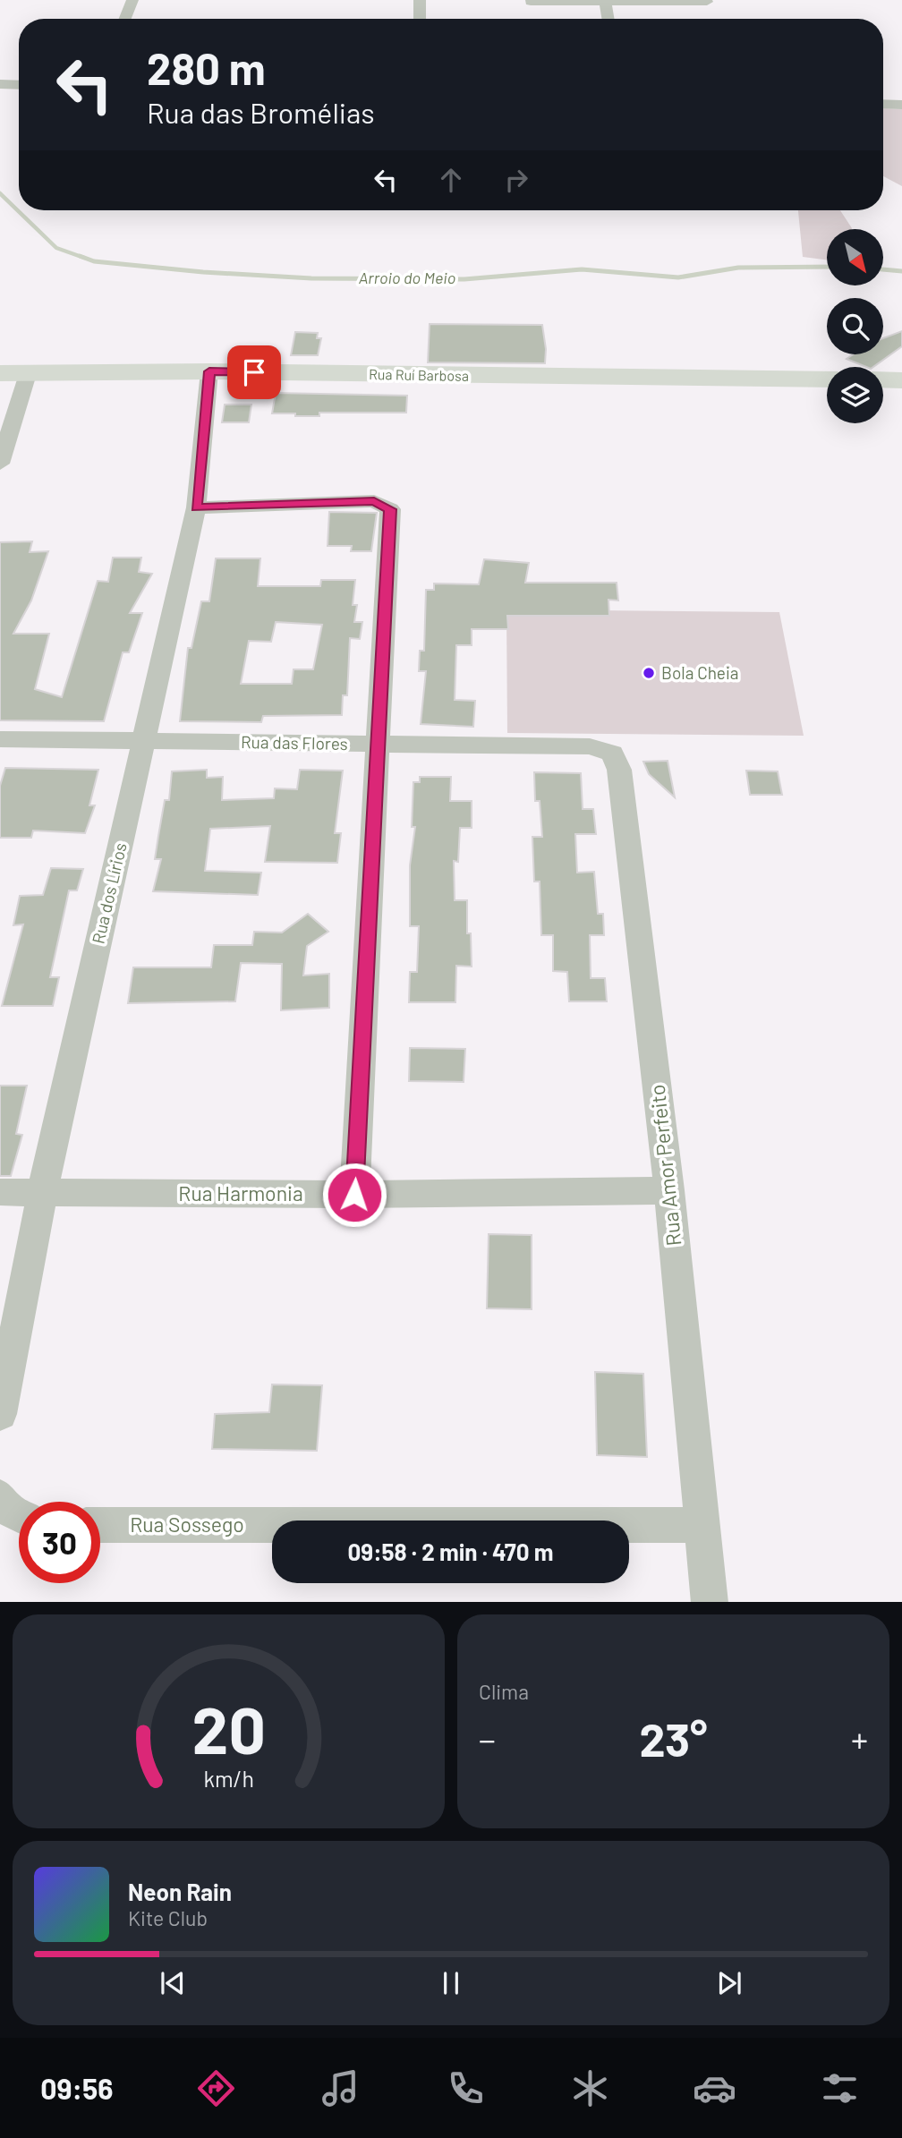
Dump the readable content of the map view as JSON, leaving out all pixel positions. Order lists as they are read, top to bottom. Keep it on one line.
{"streets":{"main road":["Rua Ruí Barbosa"],"street":["Rua das Flores","Rua dos Lírios","Rua Amor Perfeito","Rua Harmonia","Rua Sossego"]},"crossings":[["Rua Ruí Barbosa","Rua dos Lírios"],["Rua das Flores","Rua dos Lírios"],["Rua das Flores","Rua Amor Perfeito"],["Rua dos Lírios","Rua Harmonia"],["Rua Amor Perfeito","Rua Harmonia"],["Rua Amor Perfeito","Rua Sossego"]],"water":["Arroio do Meio"],"places":["Bola Cheia"],"north":"bottom right","page":{"turn":["280 m","Rua das Bromélias"],"limit":"30","trip":"09:58 · 2 min · 470 m","tile":"Clima","heat":["−","23°","+"],"song":["Neon Rain","Kite Club"],"tabs":"09:56","gauge":["20","km/h"]}}
